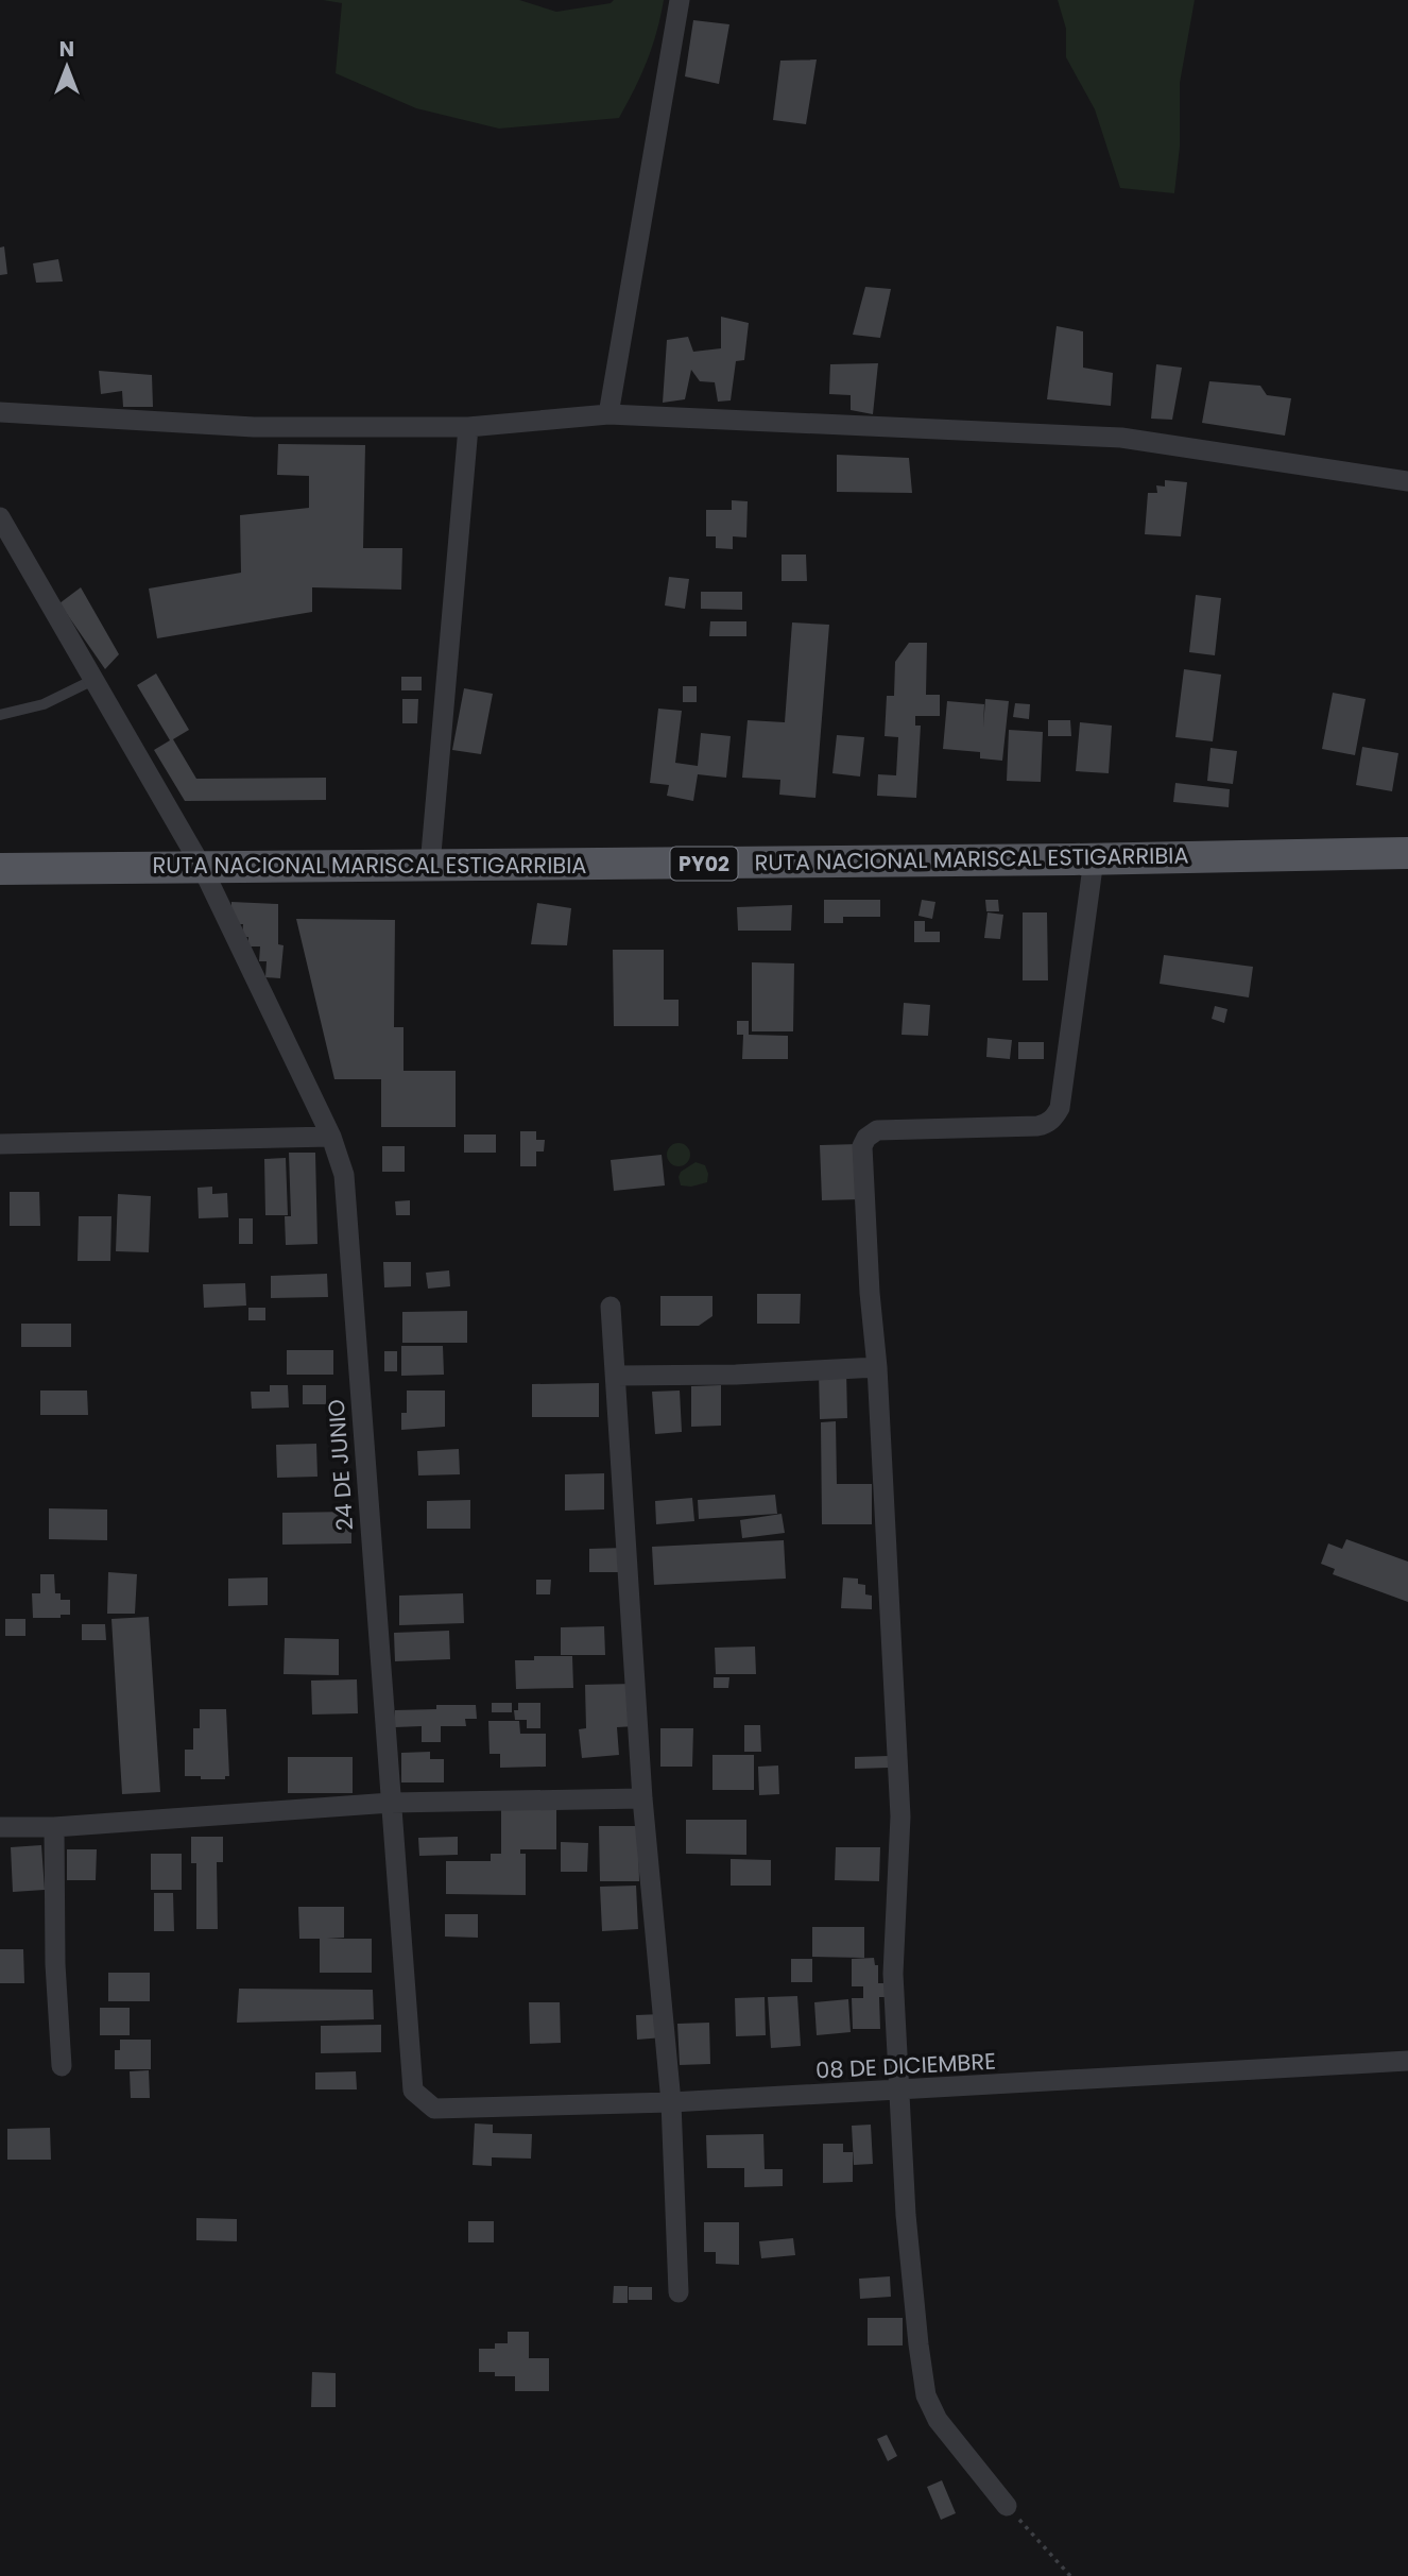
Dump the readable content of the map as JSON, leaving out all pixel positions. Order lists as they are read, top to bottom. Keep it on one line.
{"streets":{"main road":["RUTA NACIONAL MARISCAL ESTIGARRIBIA","PY02"],"street":["24 DE JUNIO","08 DE DICIEMBRE"]},"crossings":[["RUTA NACIONAL MARISCAL ESTIGARRIBIA","24 DE JUNIO"],["24 DE JUNIO","08 DE DICIEMBRE"]],"north":"top"}
